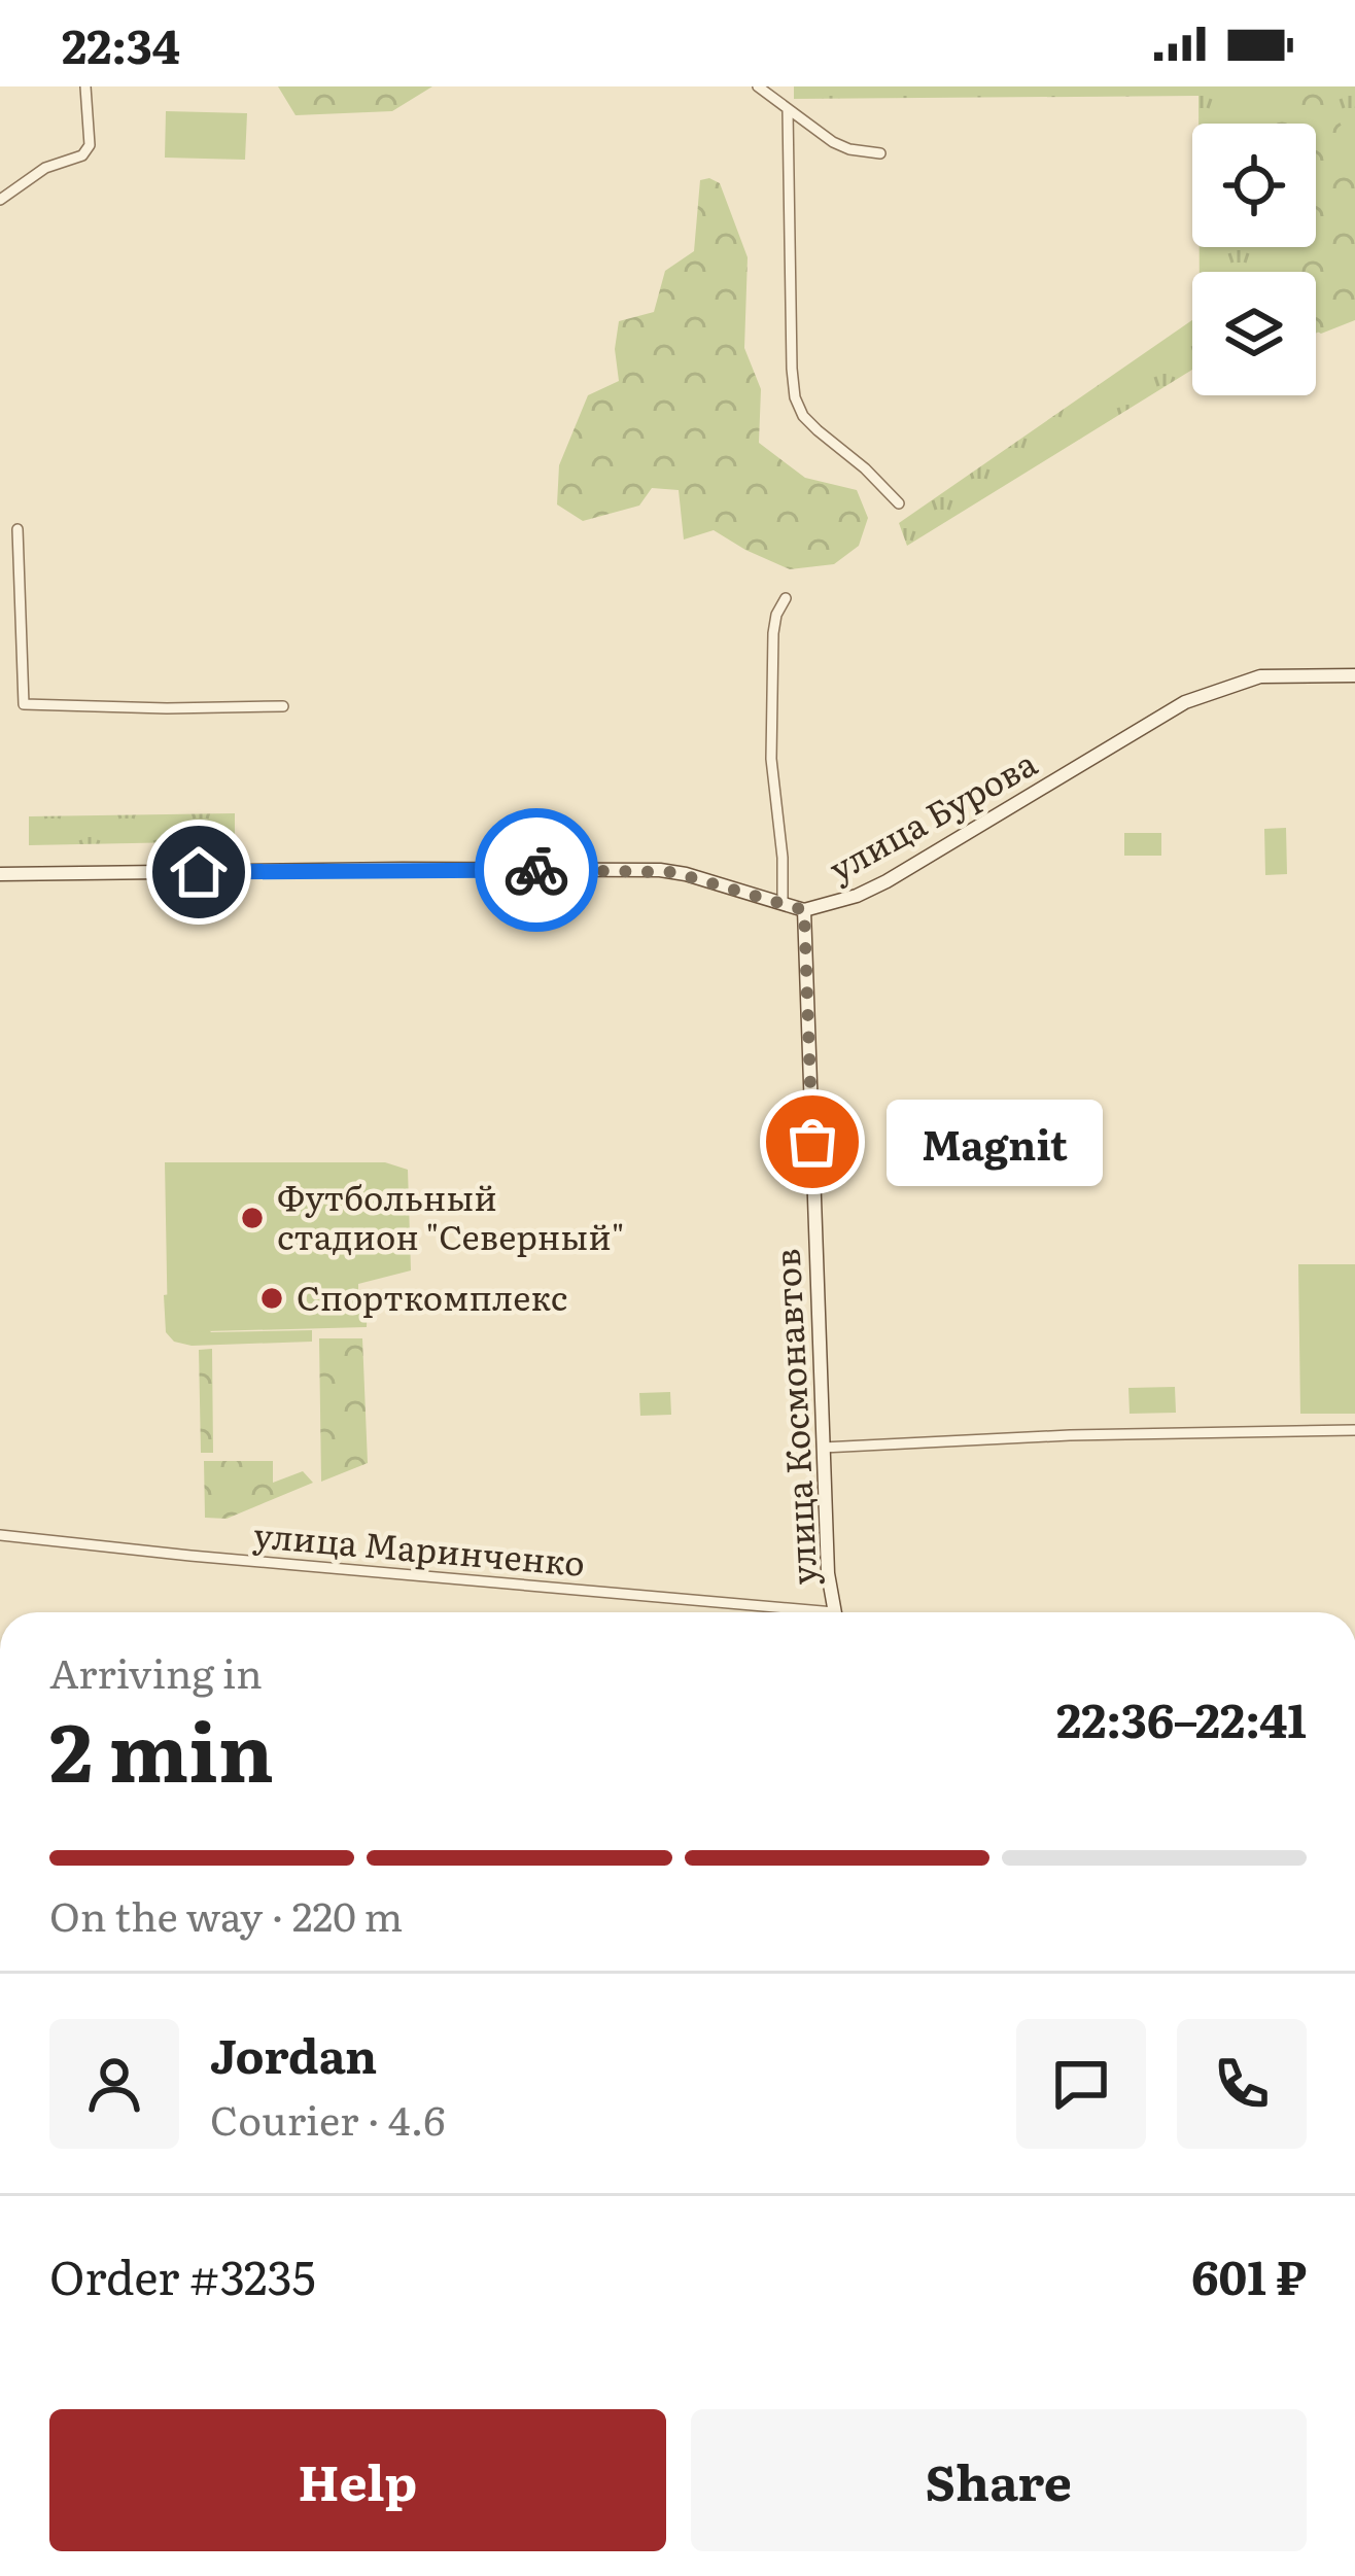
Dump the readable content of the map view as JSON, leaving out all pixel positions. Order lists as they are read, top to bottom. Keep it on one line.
{"streets":{"main road":["улица Бурова","улица Космонавтов"],"street":["улица Маринченко"]},"crossings":[["улица Бурова","улица Космонавтов"]],"places":["Magnit","Футбольный стадион \"Северный\"","Спорткомплекс"],"page":{"status":"22:34","bubble":"Magnit","heading":["2 min","Arriving in","22:36–22:41"],"panel":["Jordan","Courier · 4.6","Order #3235","601 ₽"],"bar":"On the way · 220 m","buttons":["Help","Share"]}}
